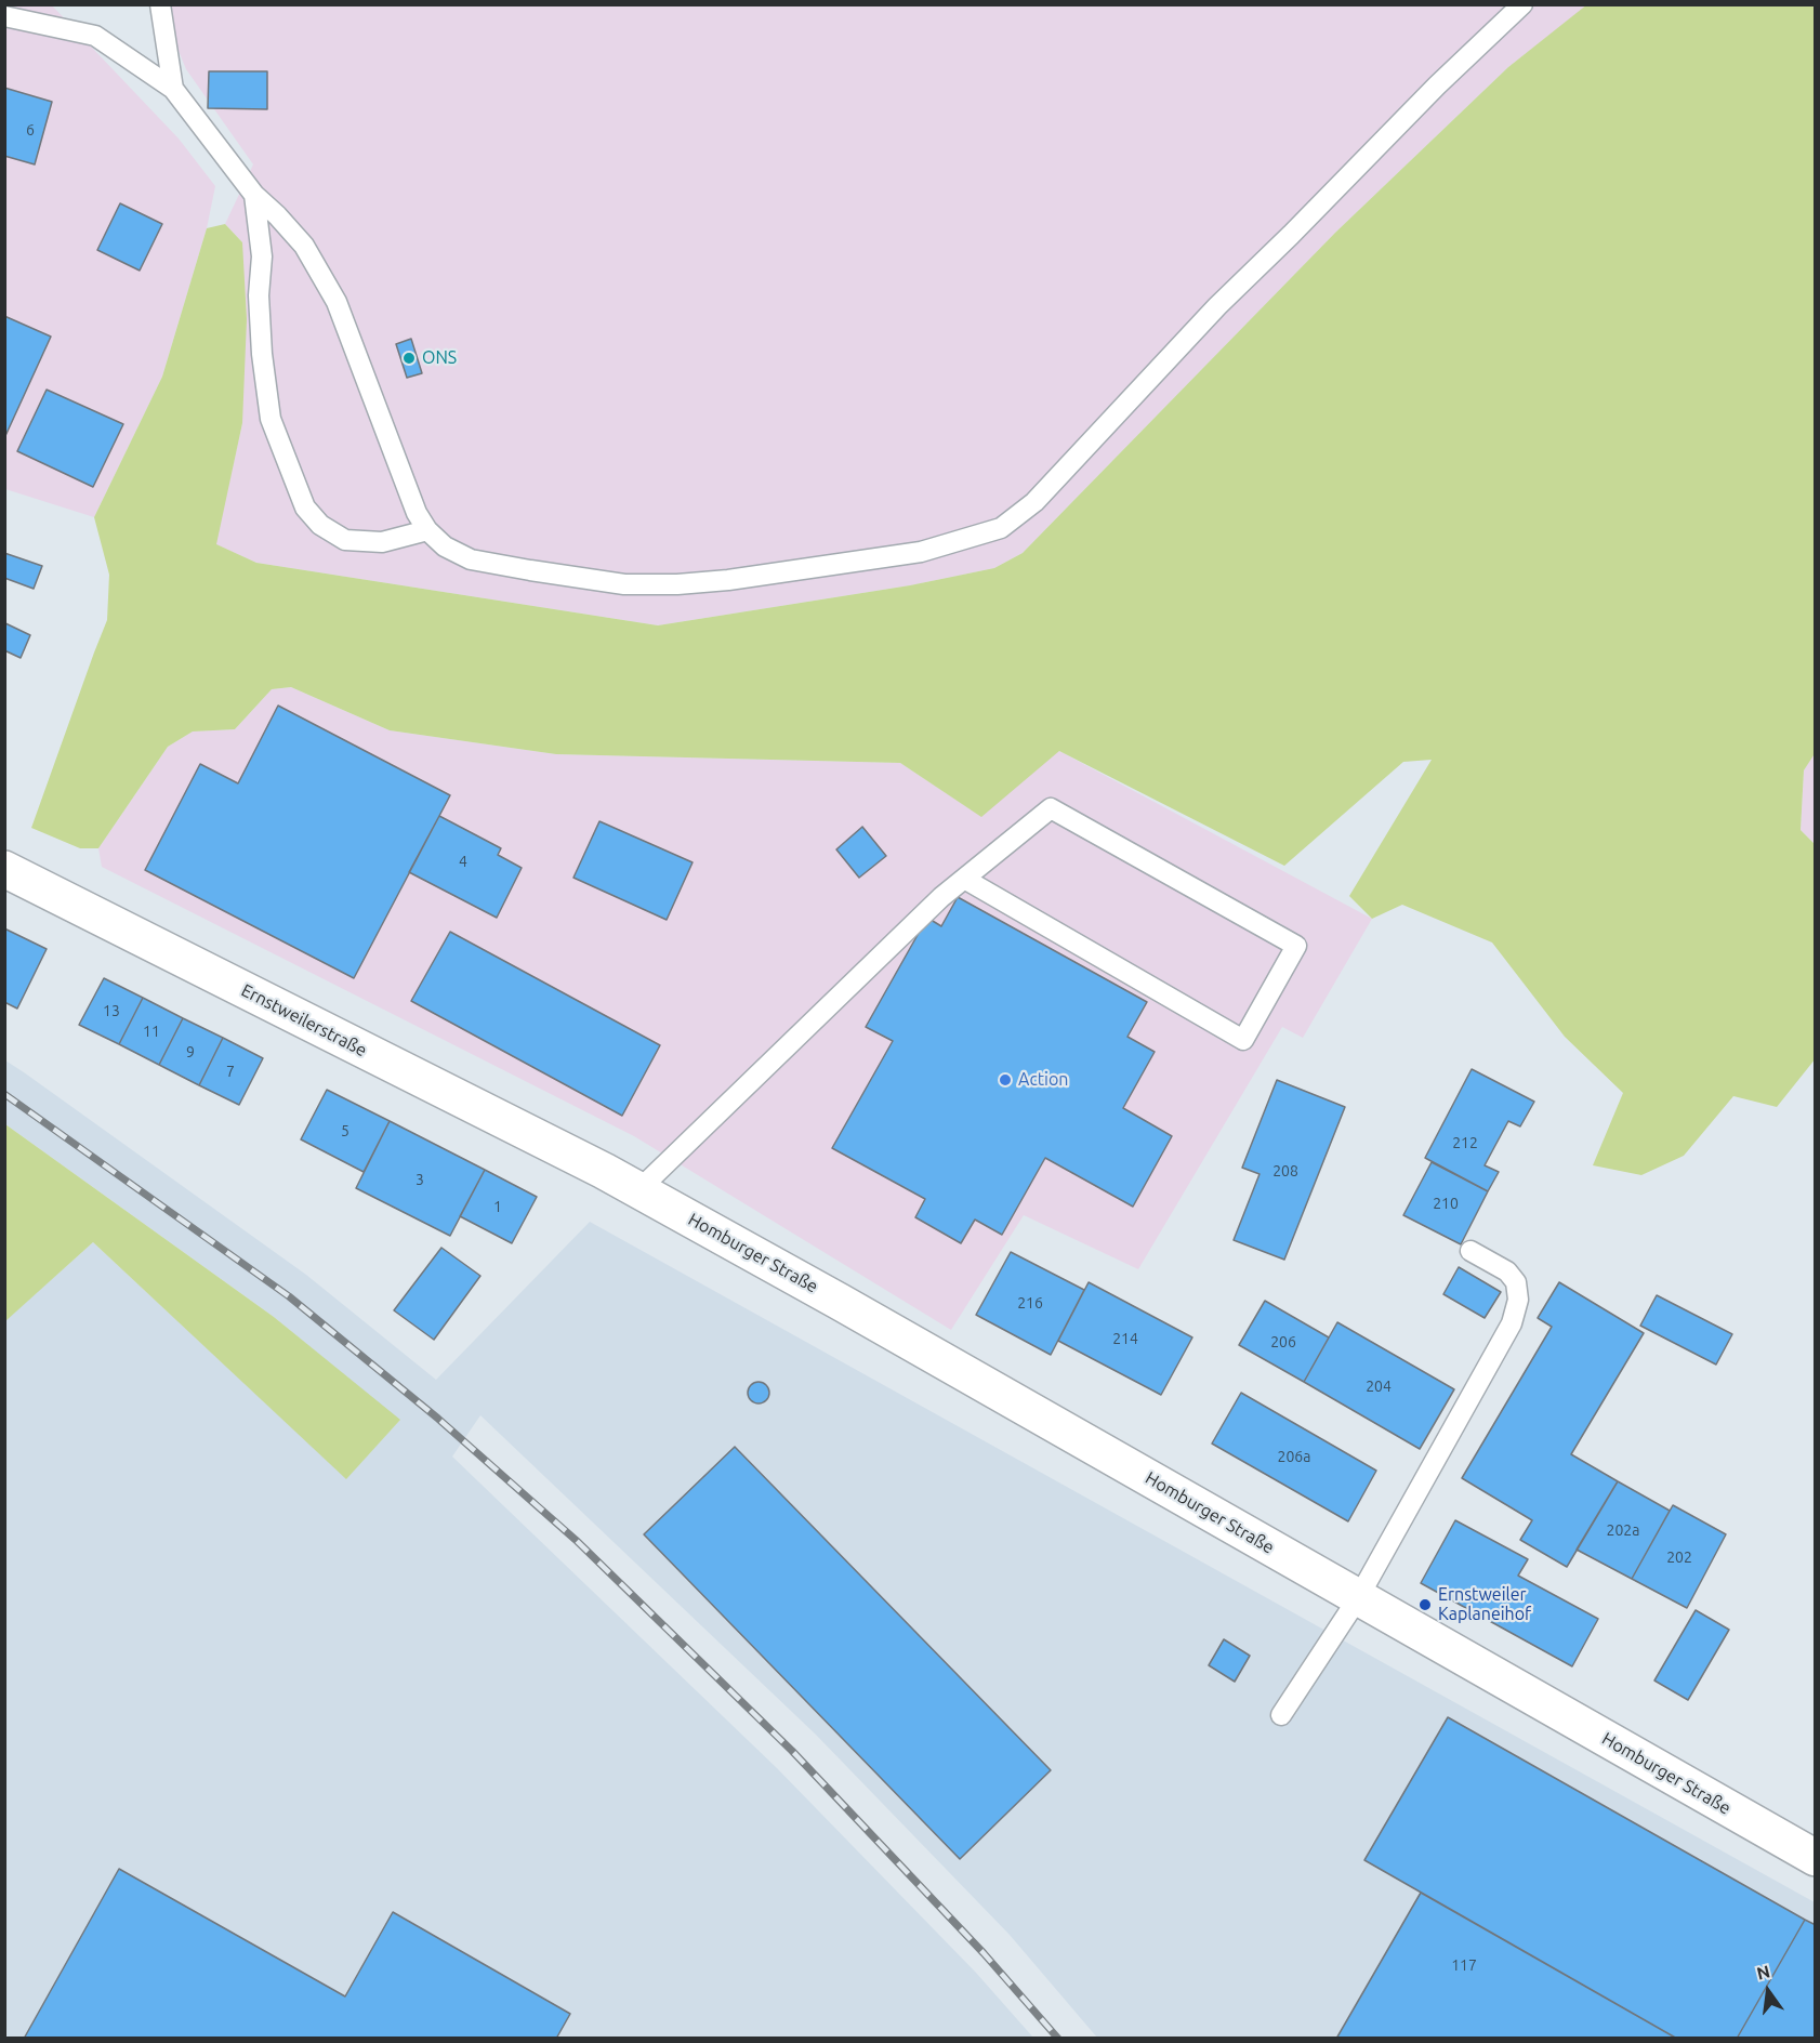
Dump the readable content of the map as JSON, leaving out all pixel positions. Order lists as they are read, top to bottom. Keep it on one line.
{"streets":{"main road":["Ernstweilerstraße","Homburger Straße"]},"crossings":[["Ernstweilerstraße","Homburger Straße"]],"places":["ONS","Action","Ernstweiler Kaplaneihof"],"house_numbers":["6","4","13","11","9","7","5","212","208","3","210","1","216","214","206","204","206a","202a","202","117"],"north":"top"}
